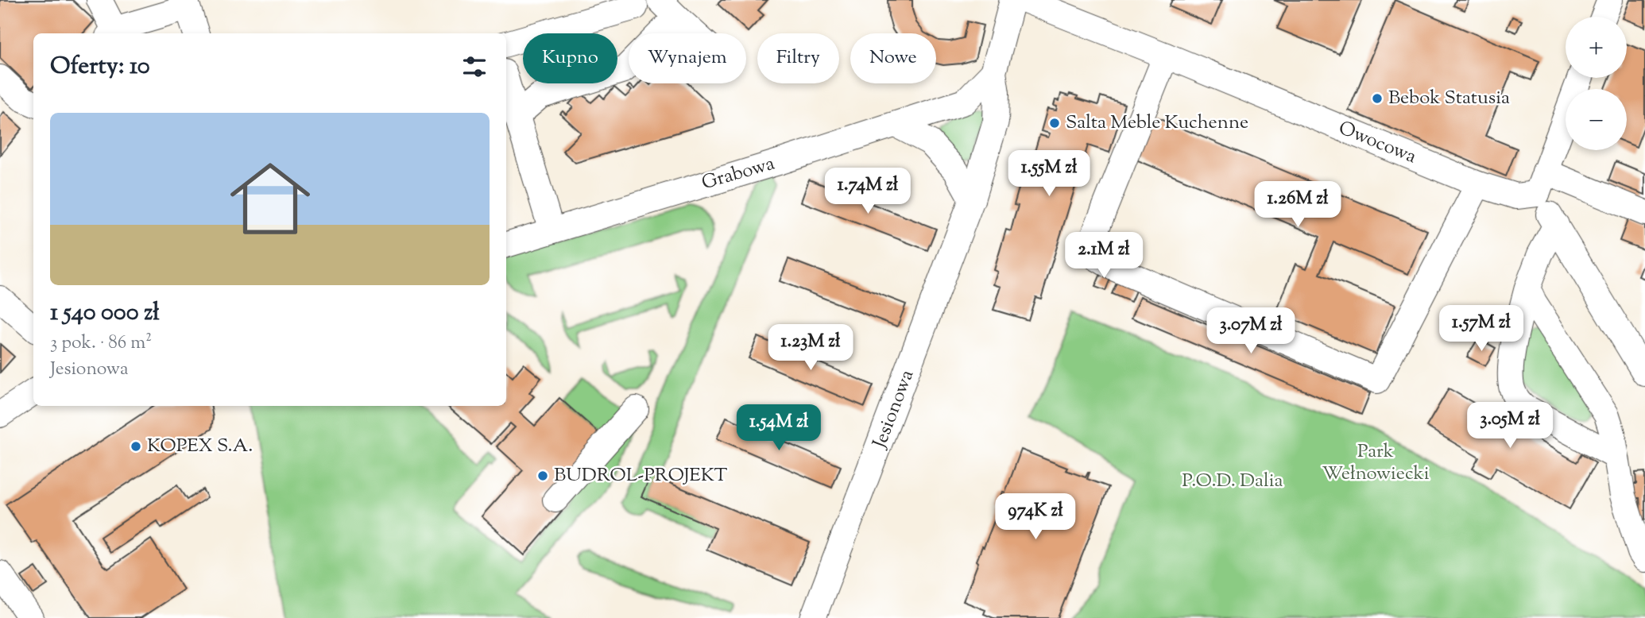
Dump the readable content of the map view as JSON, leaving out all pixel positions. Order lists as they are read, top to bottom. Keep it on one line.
{"streets":{"street":["Owocowa","Grabowa","Jesionowa"]},"crossings":[["Grabowa","Jesionowa"]],"parks":["Park Wełnowiecki","P.O.D. Dalia"],"places":["Bebok Statusia","Salta Meble Kuchenne","KOPEX S.A.","BUDROL-PROJEKT"],"page":{"map_buttons":["+","−"],"chip":["Kupno","Wynajem","Filtry","Nowe"],"heading":"Oferty: 10","list":[{"name":"1 540 000 zł","note":"3 pok. · 86 m² · Jesionowa"}],"price":["1.55M zł","1.74M zł","1.26M zł","2.1M zł","1.57M zł","3.07M zł","1.23M zł","3.05M zł","1.54M zł","974K zł"]}}
